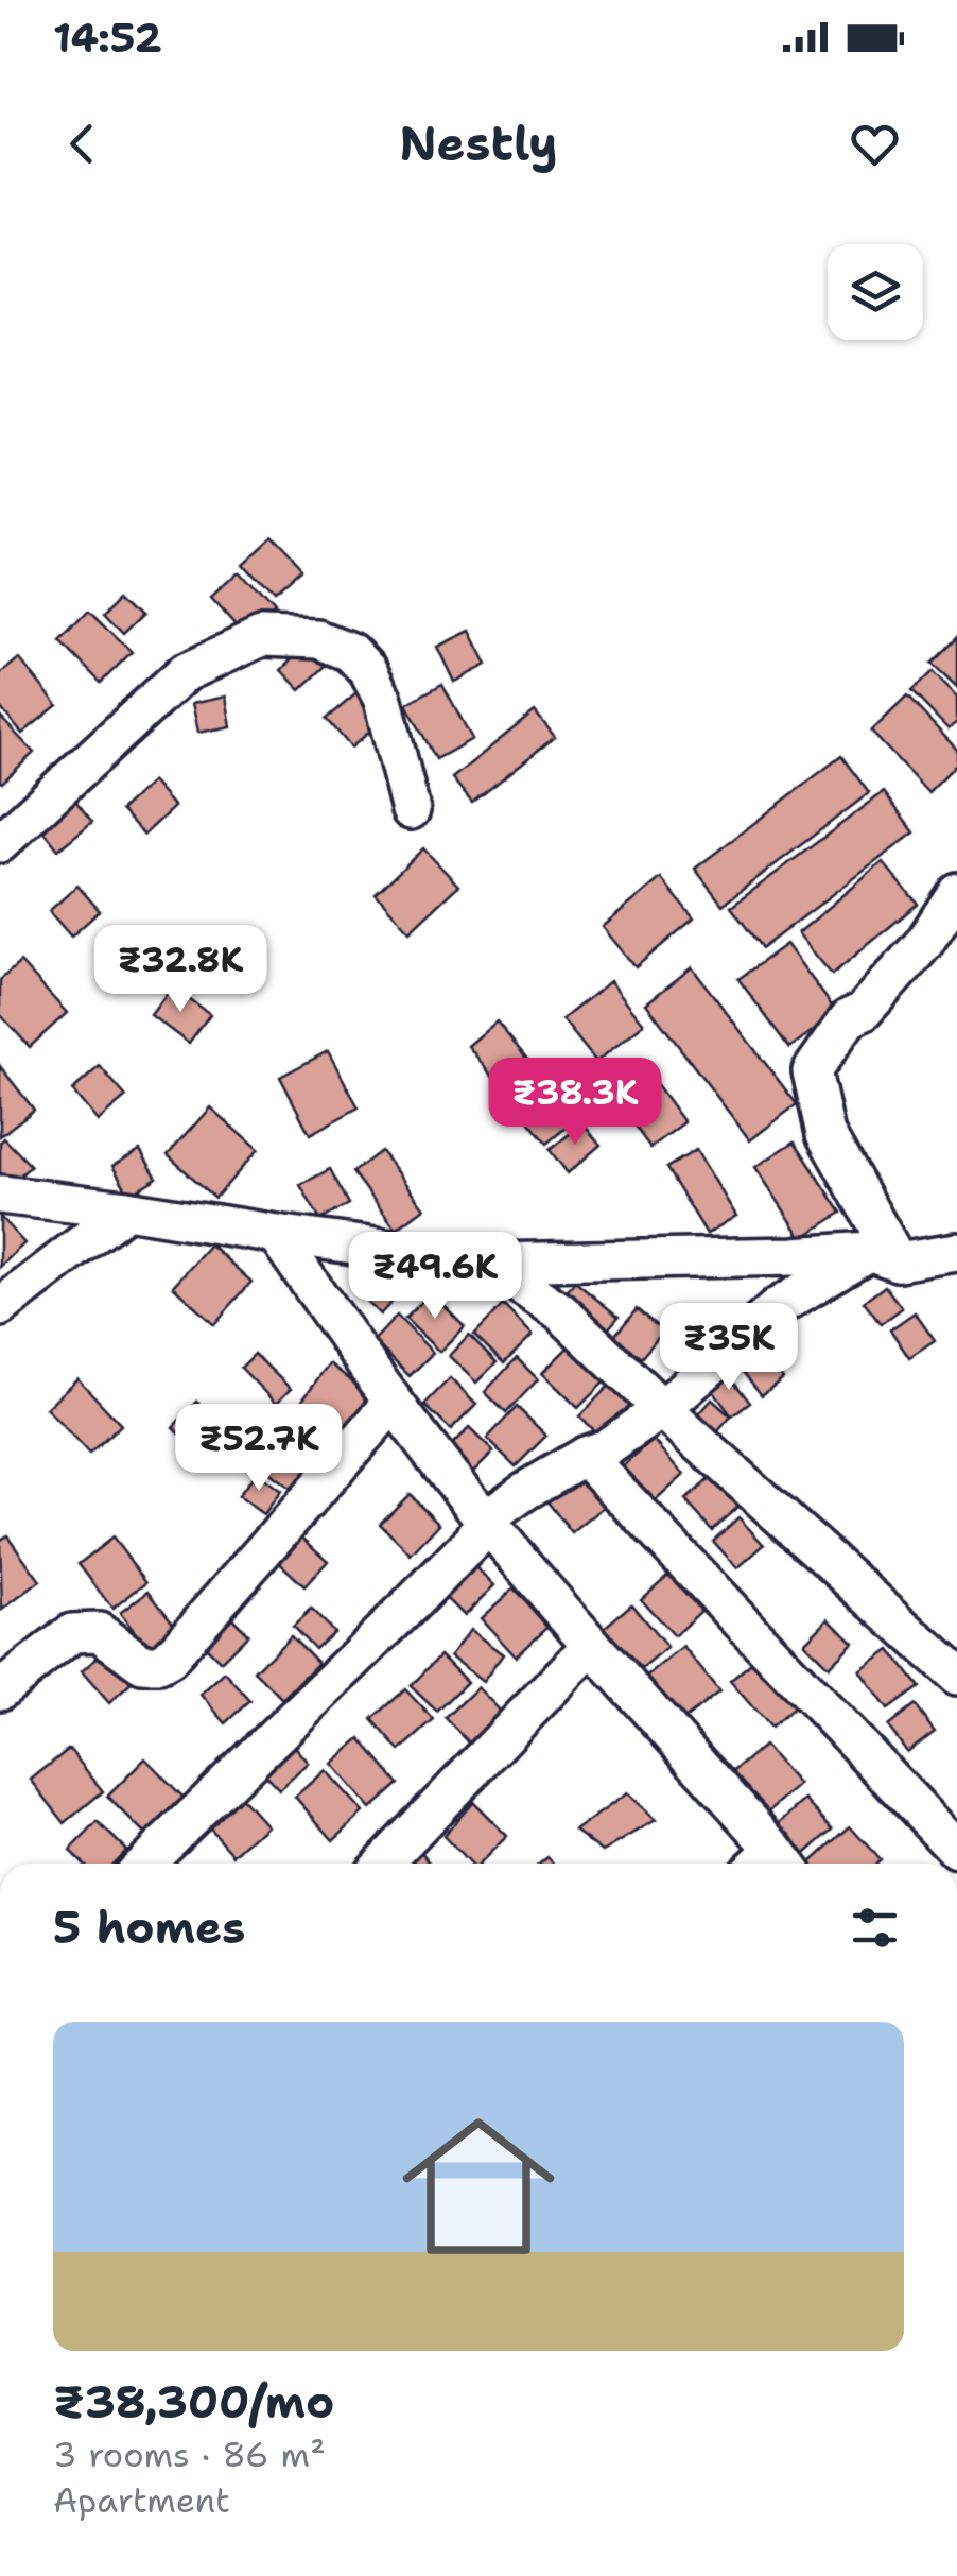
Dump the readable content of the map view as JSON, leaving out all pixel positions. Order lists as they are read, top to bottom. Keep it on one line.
{"page":{"status":"14:52","header":"Nestly","price":["₹32.8K","₹38.3K","₹49.6K","₹35K","₹52.7K"],"heading":"5 homes","list":[{"name":"₹38,300/mo","note":"3 rooms · 86 m² · Apartment"}]}}
